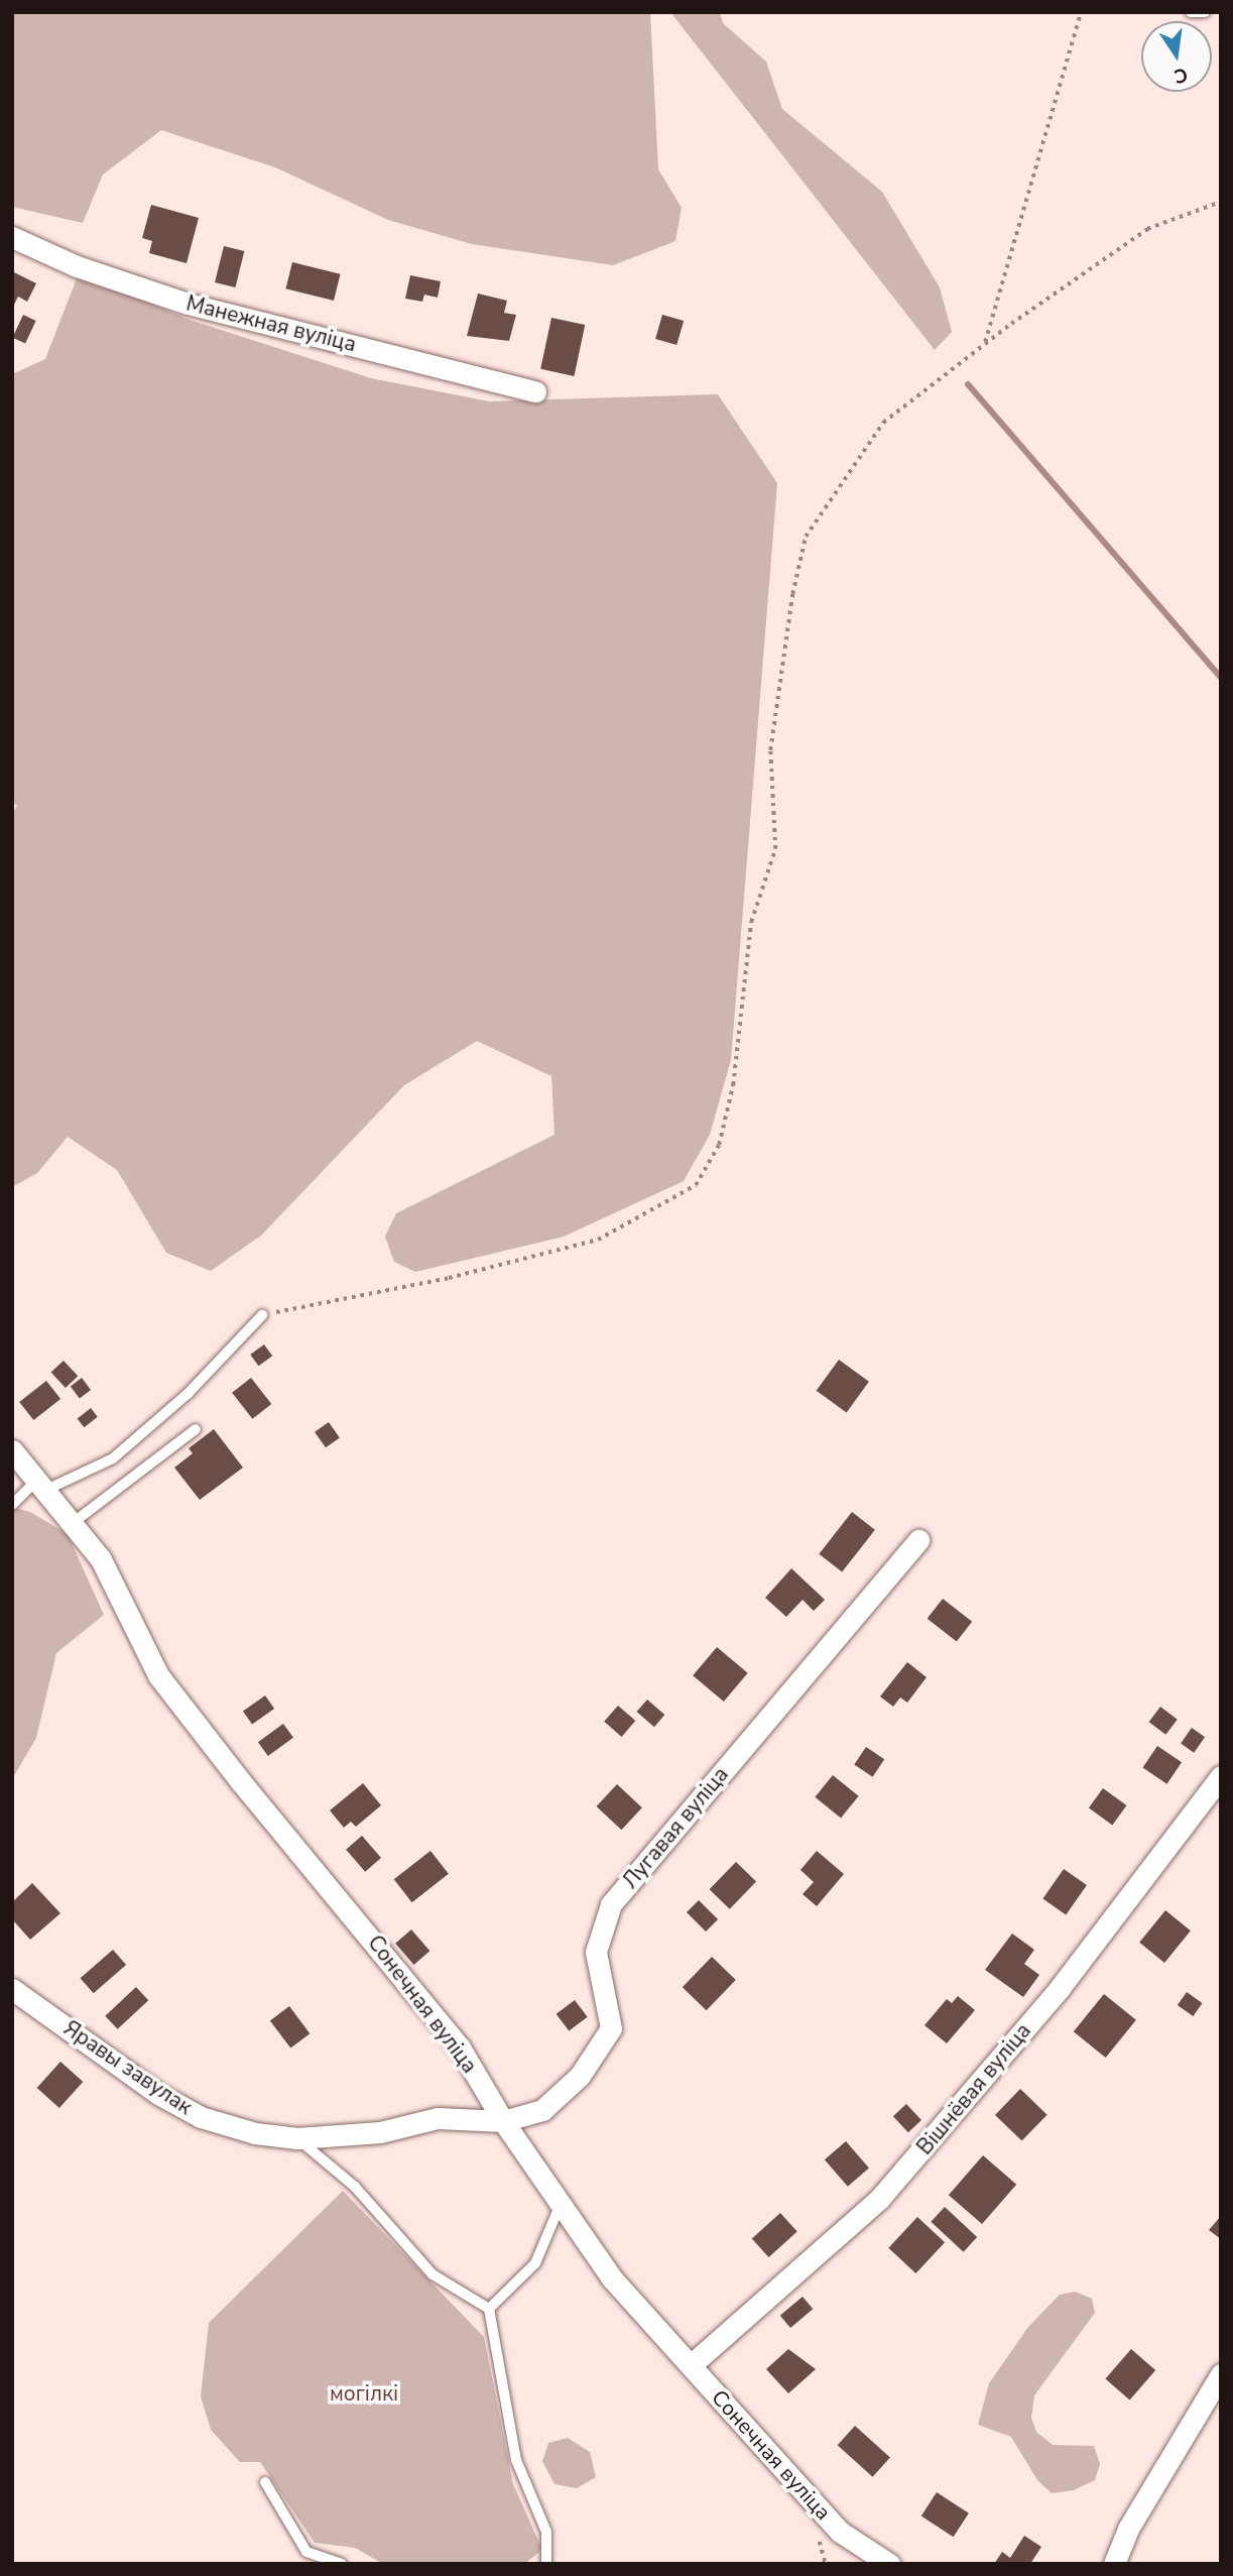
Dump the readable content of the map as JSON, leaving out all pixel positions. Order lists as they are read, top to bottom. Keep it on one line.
{"streets":{"street":["Манежная вуліца","Лугавая вуліца","Сонечная вуліца","Яравы завулак","Вішнёвая вуліца"]},"crossings":[["Лугавая вуліца","Сонечная вуліца"],["Лугавая вуліца","Яравы завулак"],["Сонечная вуліца","Яравы завулак"],["Сонечная вуліца","Вішнёвая вуліца"]],"parks":["могілкі"],"north":"bottom"}
